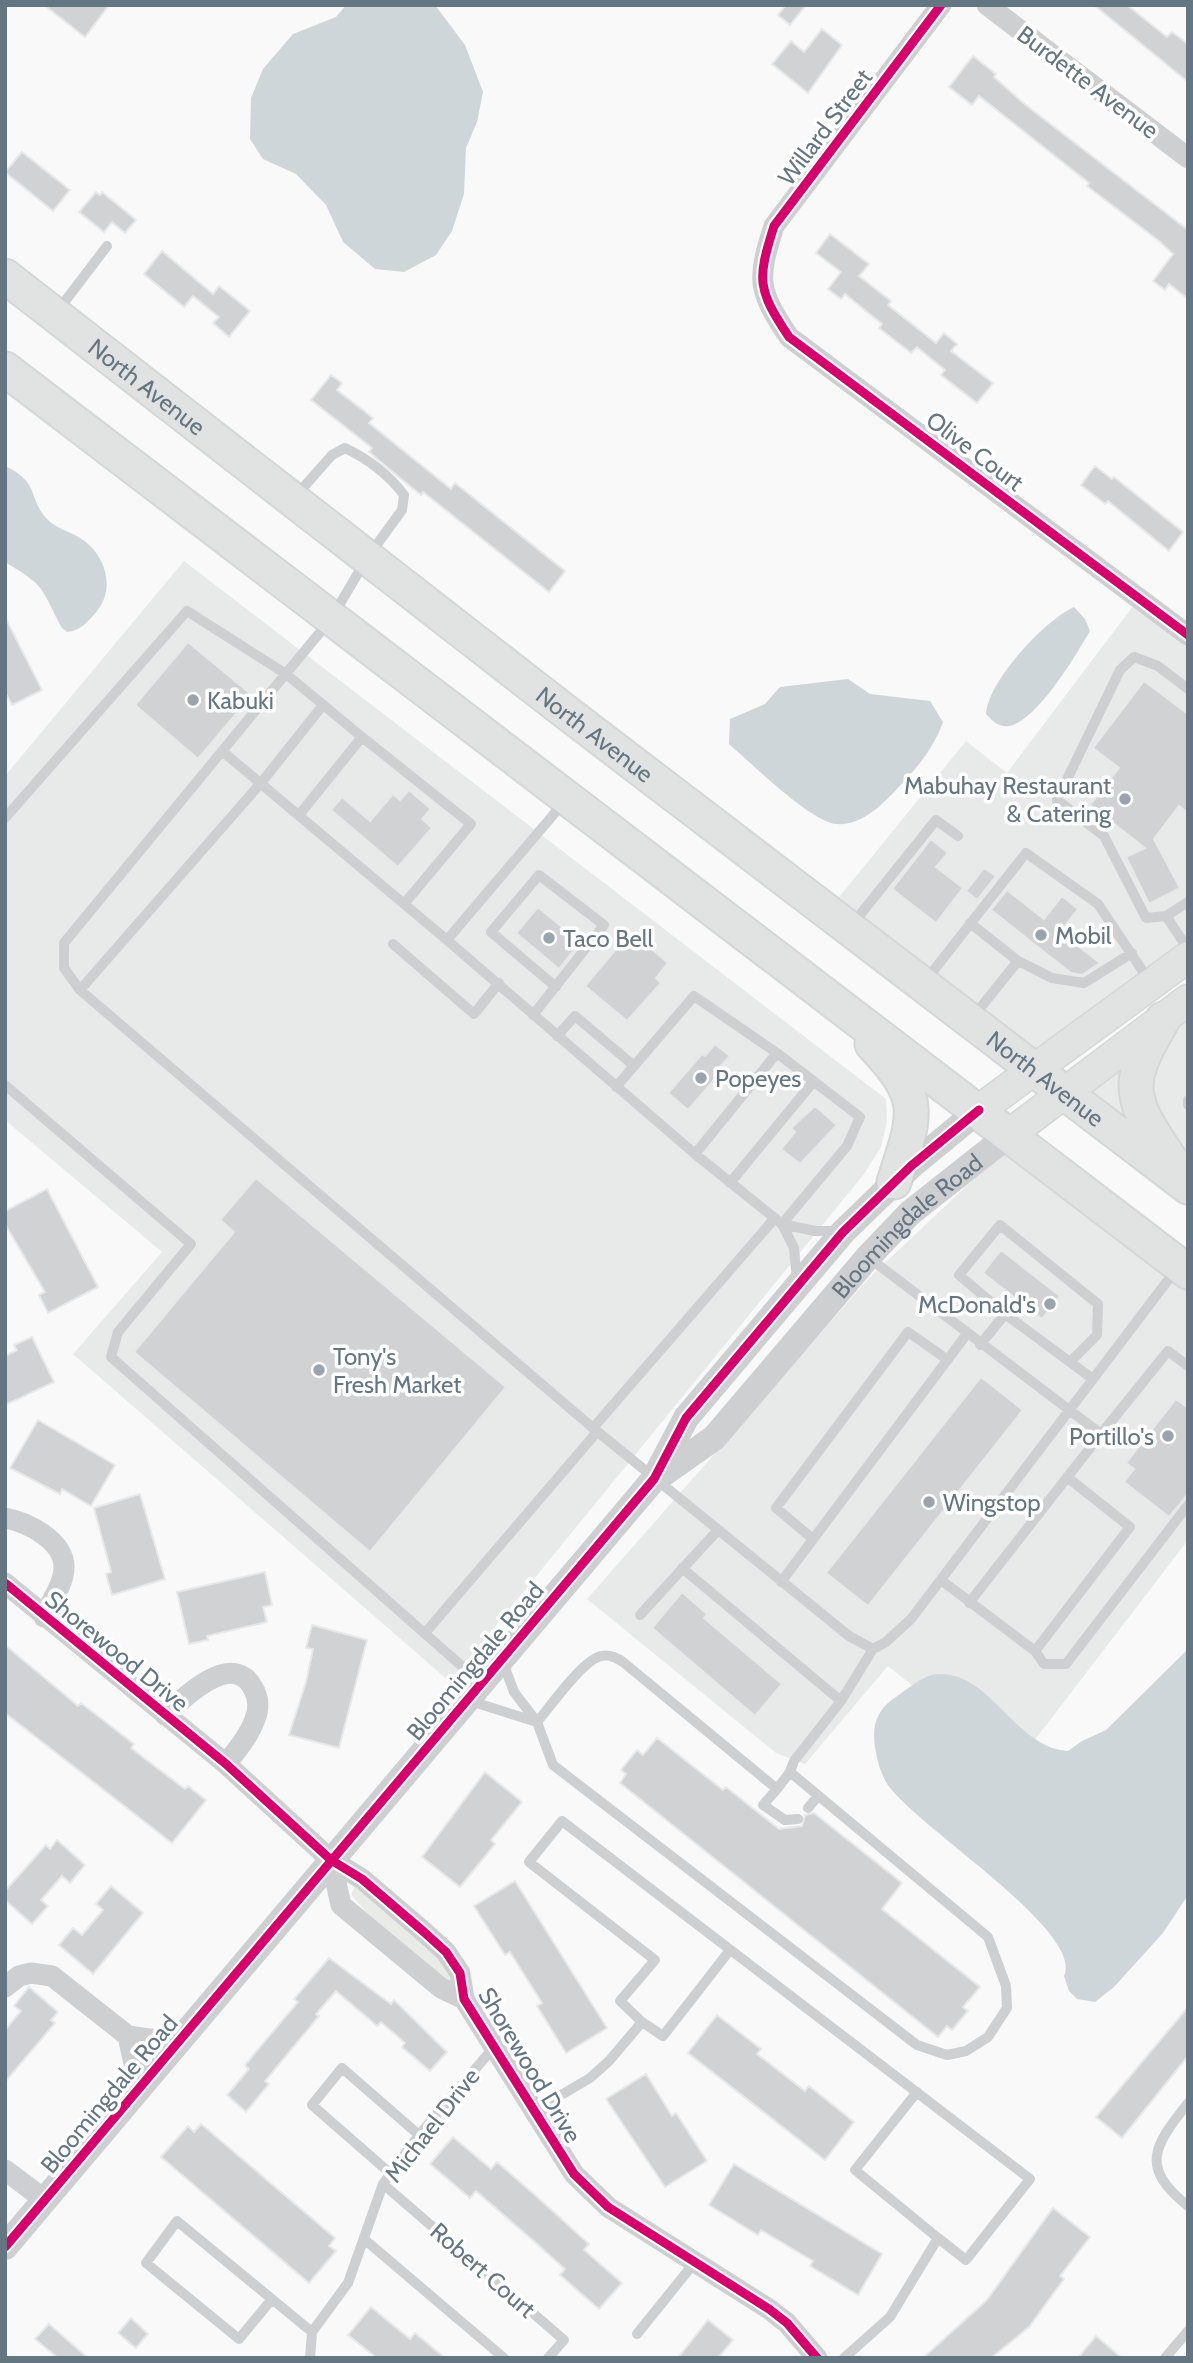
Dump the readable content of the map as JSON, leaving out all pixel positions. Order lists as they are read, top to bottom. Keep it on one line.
{"streets":{"main road":["North Avenue","Bloomingdale Road"],"street":["Burdette Avenue","Willard Street","Olive Court","Shorewood Drive"],"lane":["Michael Drive","Robert Court"]},"crossings":[["Willard Street","Olive Court"],["North Avenue","Bloomingdale Road"],["Bloomingdale Road","Shorewood Drive"],["Shorewood Drive","Michael Drive"],["Michael Drive","Robert Court"]],"places":["Kabuki","Mabuhay Restaurant & Catering","Mobil","Taco Bell","Popeyes","McDonald's","Tony's Fresh Market","Portillo's","Wingstop"]}
